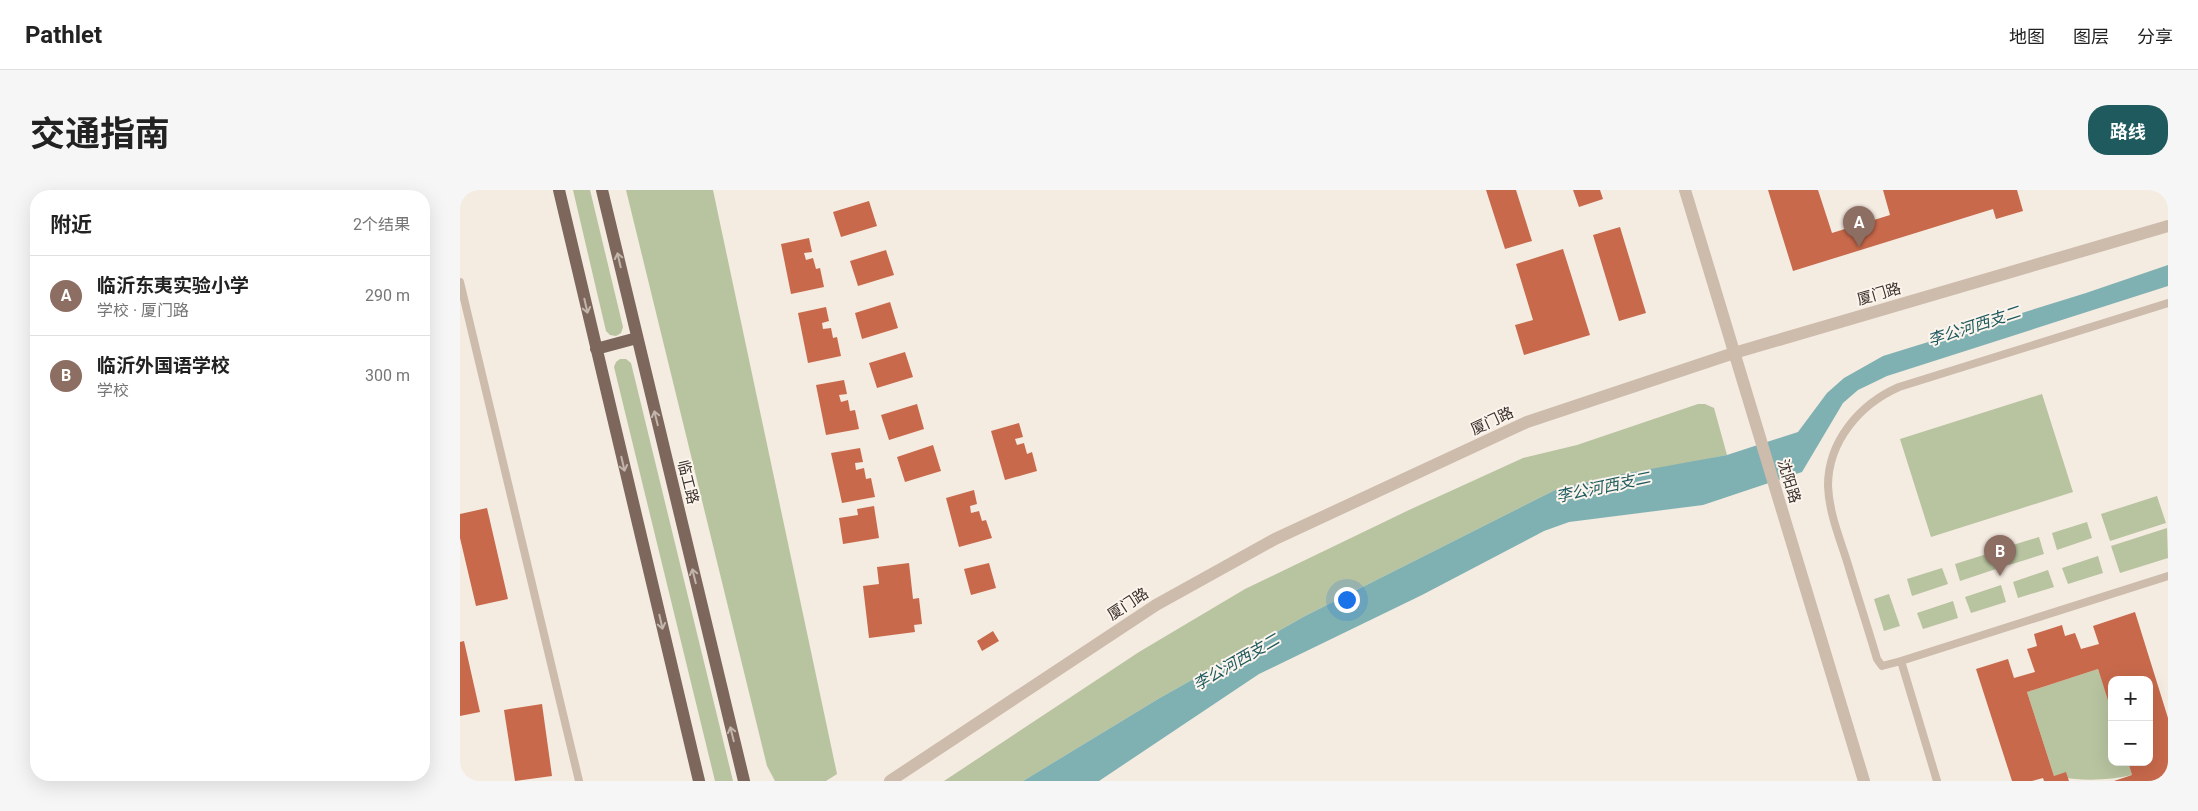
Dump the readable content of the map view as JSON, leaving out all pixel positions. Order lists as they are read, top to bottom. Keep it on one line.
{"streets":{"main road":["临工路"],"street":["厦门路","沈阳路"]},"crossings":[["厦门路","沈阳路"]],"water":["李公河西支二"],"page":{"header":"Pathlet","nav":["地图","图层","分享"],"title":"交通指南","buttons":"路线","heading":["附近","2个结果"],"pins":["A","B"],"list":[{"mark":"A","name":"临沂东夷实验小学","note":"学校 · 厦门路","value":"290 m"},{"mark":"B","name":"临沂外国语学校","note":"学校","value":"300 m"}],"map_buttons":["+","−"]}}
